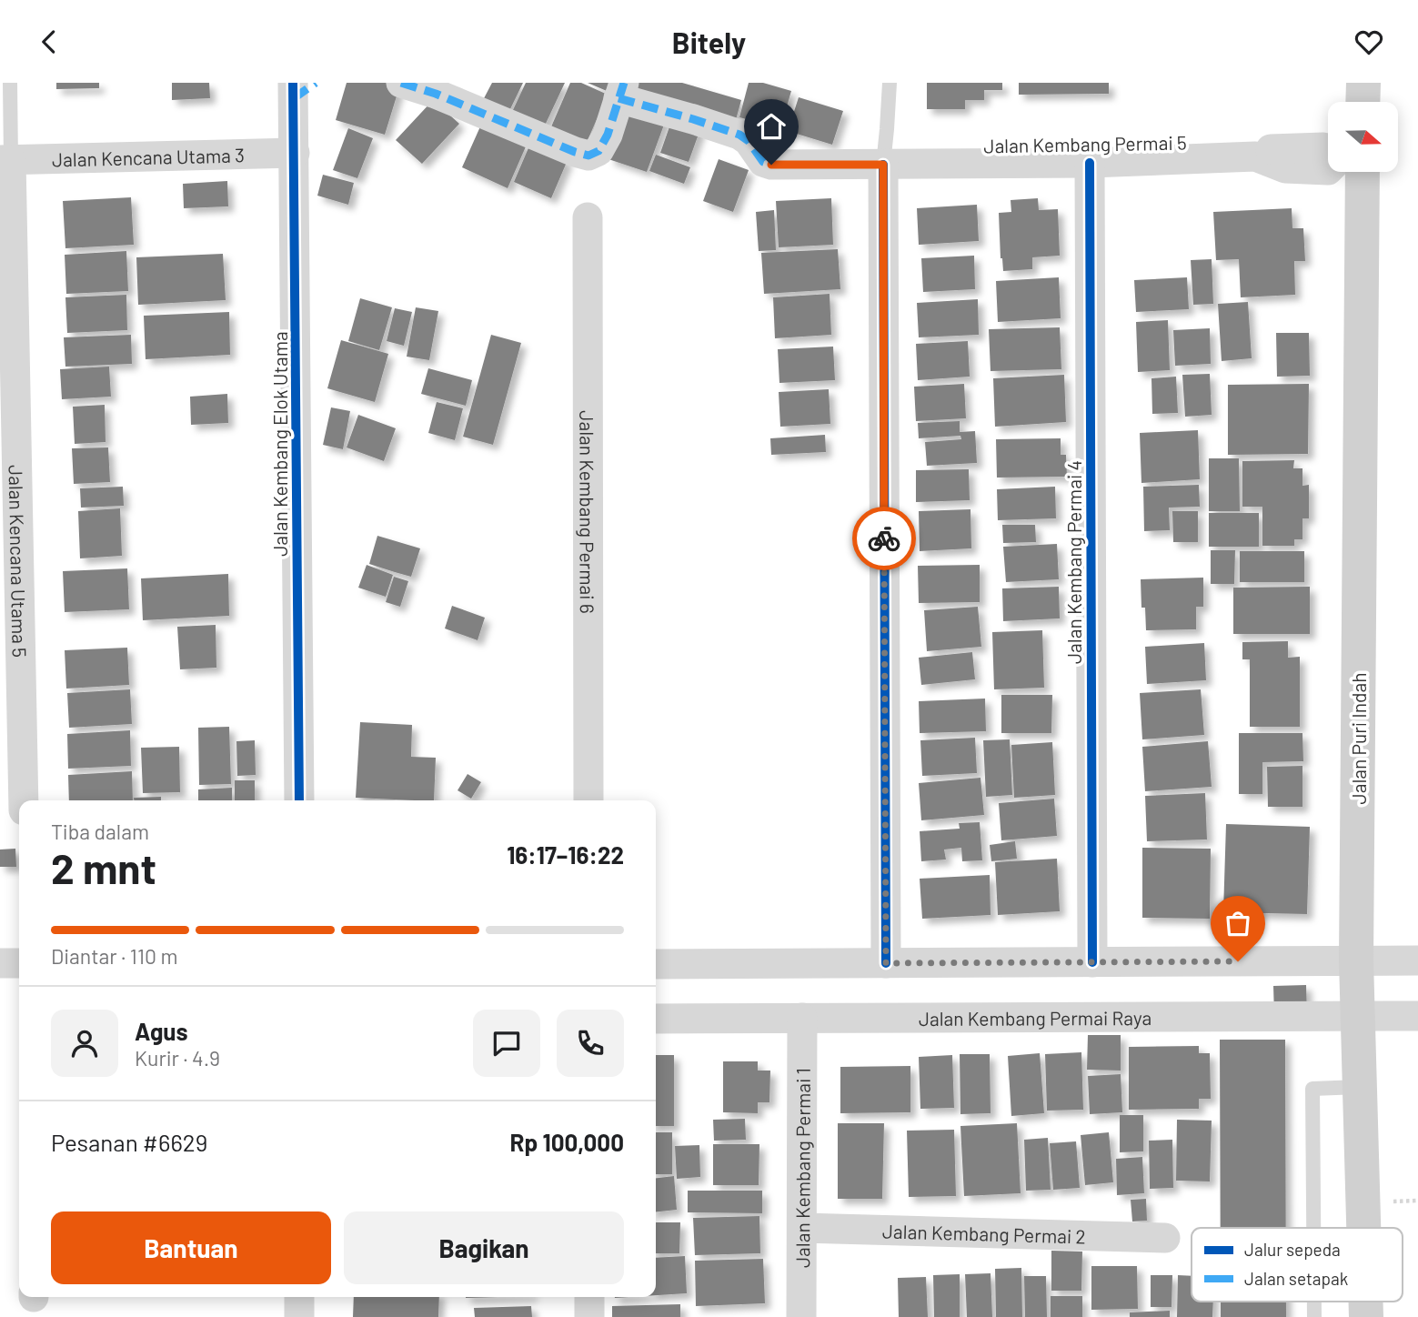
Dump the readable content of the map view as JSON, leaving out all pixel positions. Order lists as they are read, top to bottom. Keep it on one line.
{"streets":{"main road":["Jalan Puri Indah"],"street":["Jalan Kembang Permai 5","Jalan Kencana Utama 3","Jalan Kembang Elok Utama","Jalan Kembang Permai 6","Jalan Kencana Utama 5","Jalan Kembang Permai 4","Jalan Kembang Permai Raya","Jalan Kembang Permai 1","Jalan Kembang Permai 2"]},"crossings":[["Jalan Kembang Permai 5","Jalan Kembang Permai 4"],["Jalan Kencana Utama 3","Jalan Kembang Elok Utama"],["Jalan Kencana Utama 3","Jalan Kencana Utama 5"],["Jalan Puri Indah","Jalan Kembang Permai Raya"],["Jalan Kembang Permai Raya","Jalan Kembang Permai 1"],["Jalan Kembang Permai 1","Jalan Kembang Permai 2"]],"legend":["Jalur sepeda","Jalan setapak"],"north":"right","page":{"header":"Bitely","heading":["2 mnt","Tiba dalam","16:17–16:22"],"panel":["Agus","Kurir · 4.9","Pesanan #6629","Rp 100,000"],"bar":"Diantar · 110 m","buttons":["Bantuan","Bagikan"]}}
